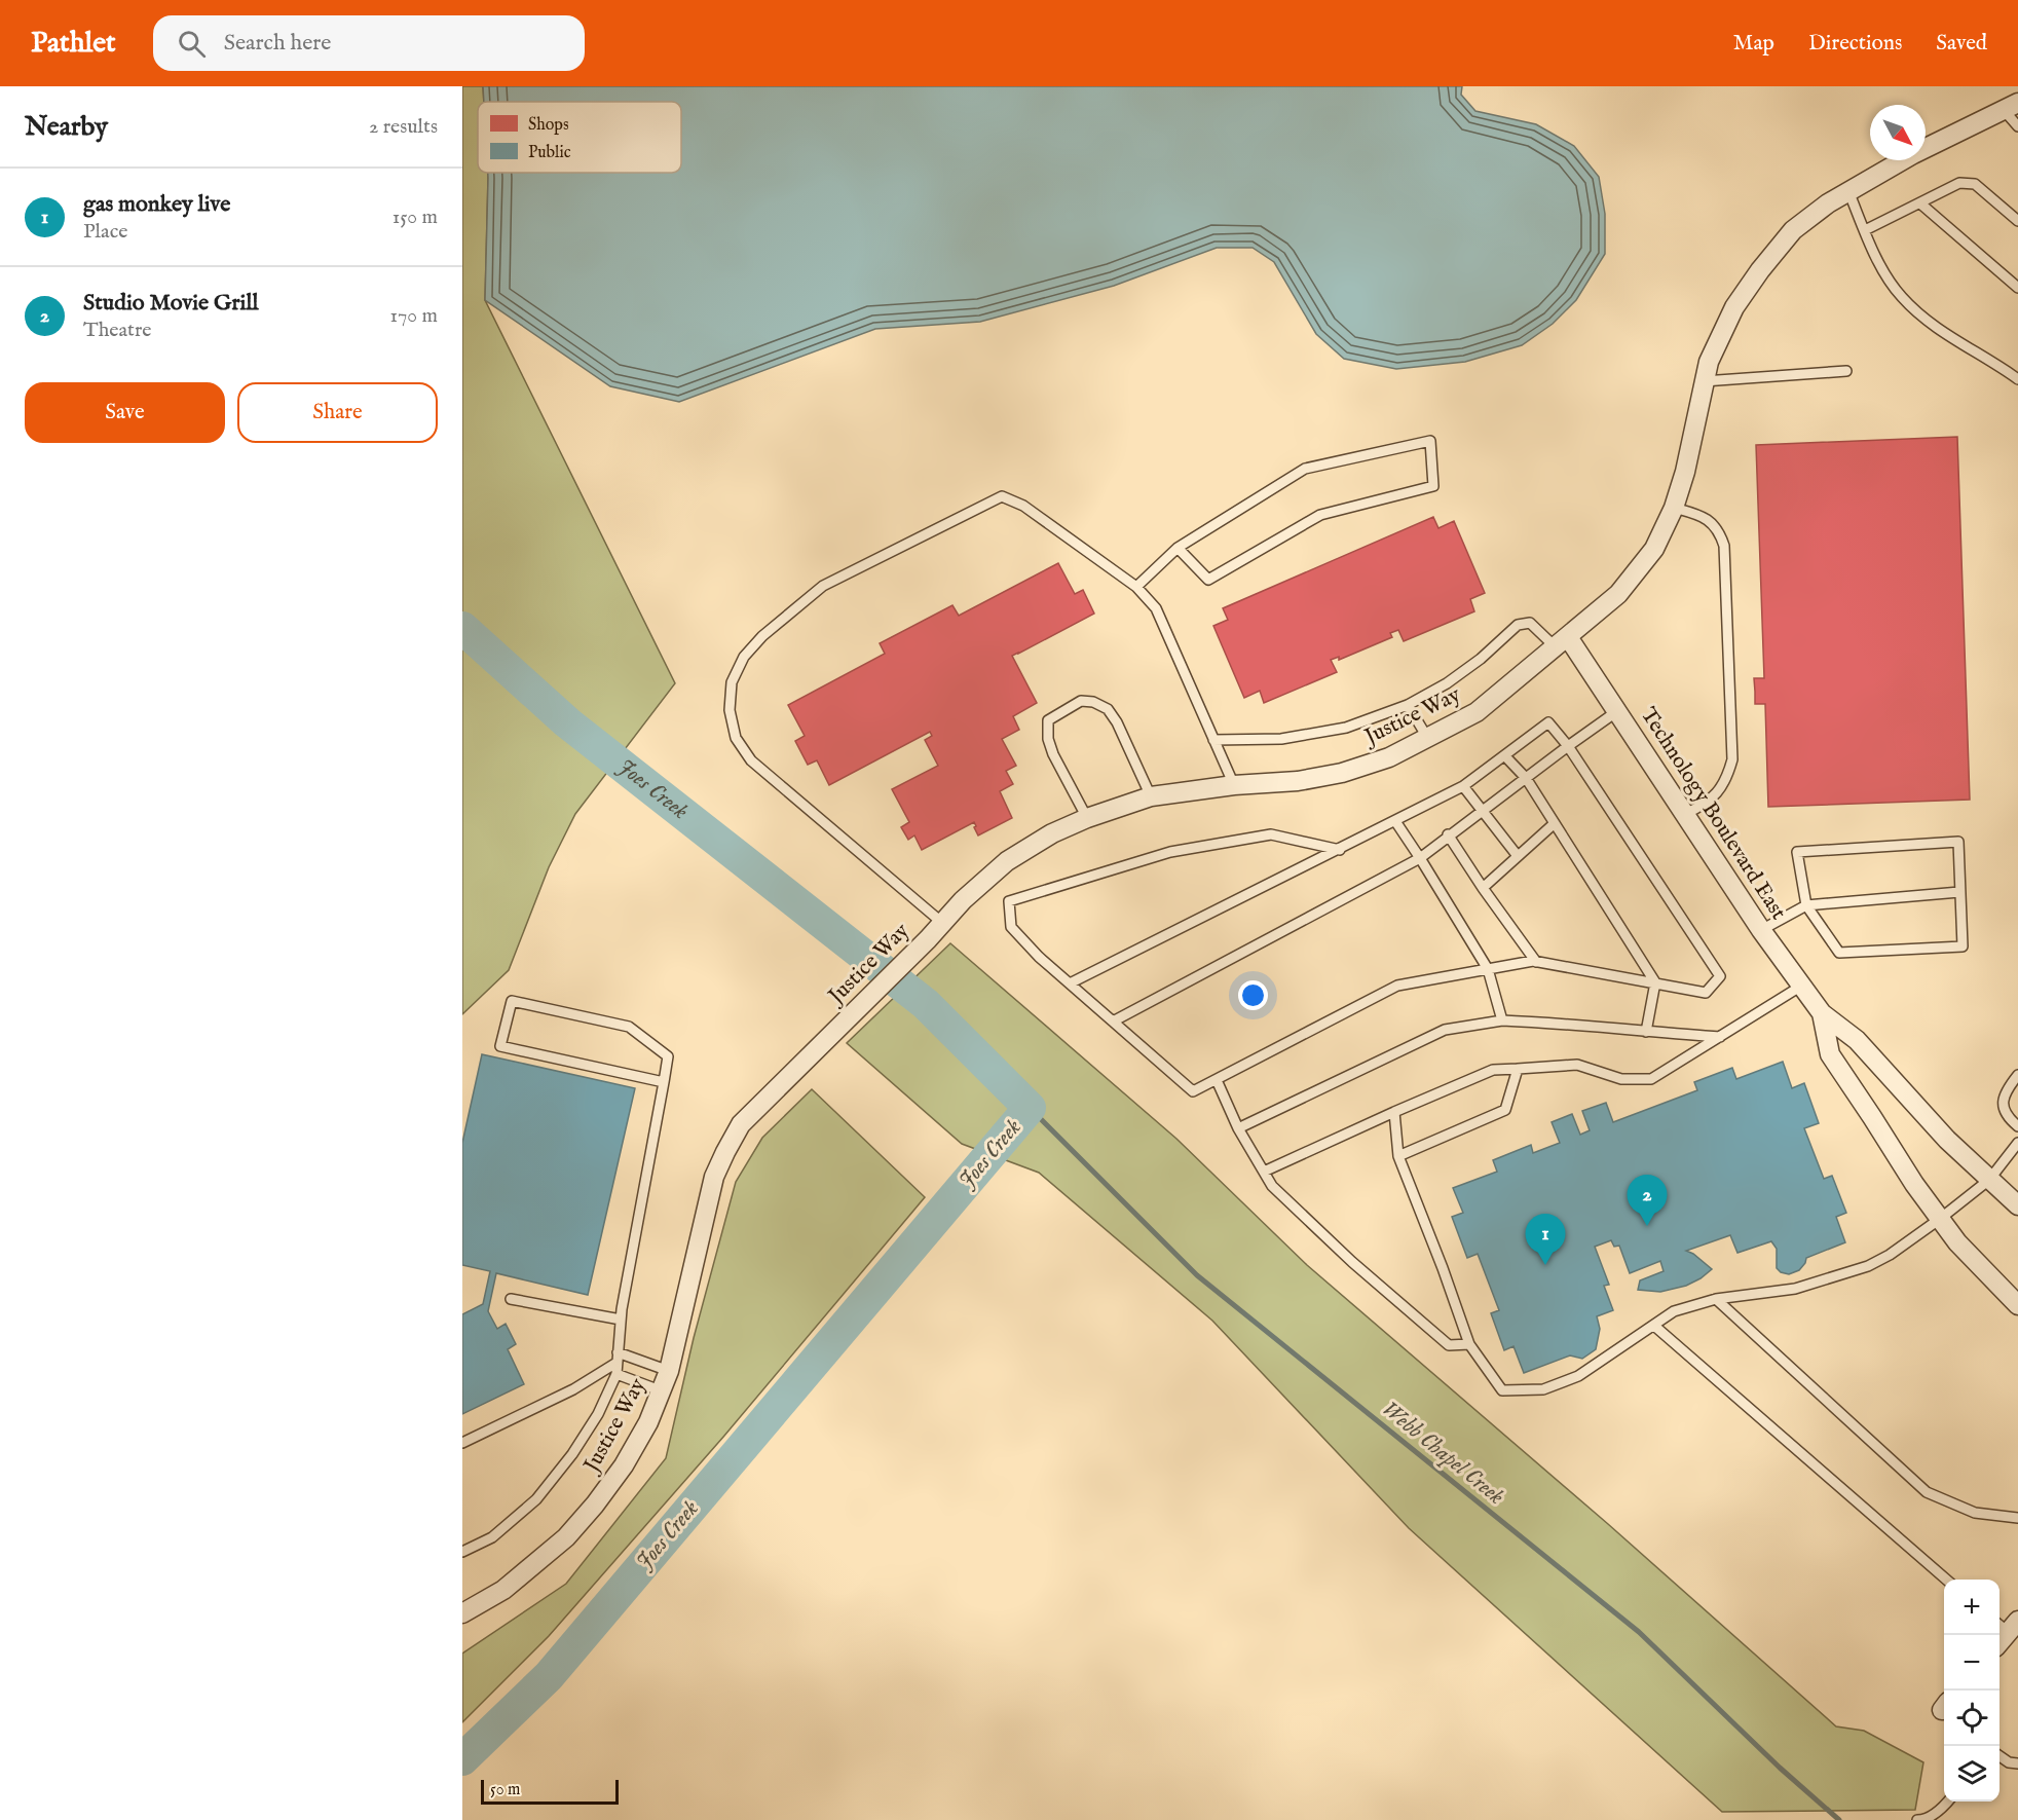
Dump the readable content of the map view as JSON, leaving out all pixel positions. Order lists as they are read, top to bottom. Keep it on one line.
{"streets":{"street":["Justice Way","Technology Boulevard East"]},"crossings":[["Justice Way","Technology Boulevard East"]],"water":["Joes Creek","Webb Chapel Creek"],"legend":["Shops","Public"],"scale_bar":"50 m","north":"bottom right","page":{"header":"Pathlet","search":"Search here","nav":["Map","Directions","Saved"],"heading":["Nearby","2 results"],"list":[{"mark":"1","name":"gas monkey live","note":"Place","value":"150 m"},{"mark":"2","name":"Studio Movie Grill","note":"Theatre","value":"170 m"}],"buttons":["Save","Share"],"pins":["2","1"],"map_buttons":["+","−"],"scale":"50 m"}}
